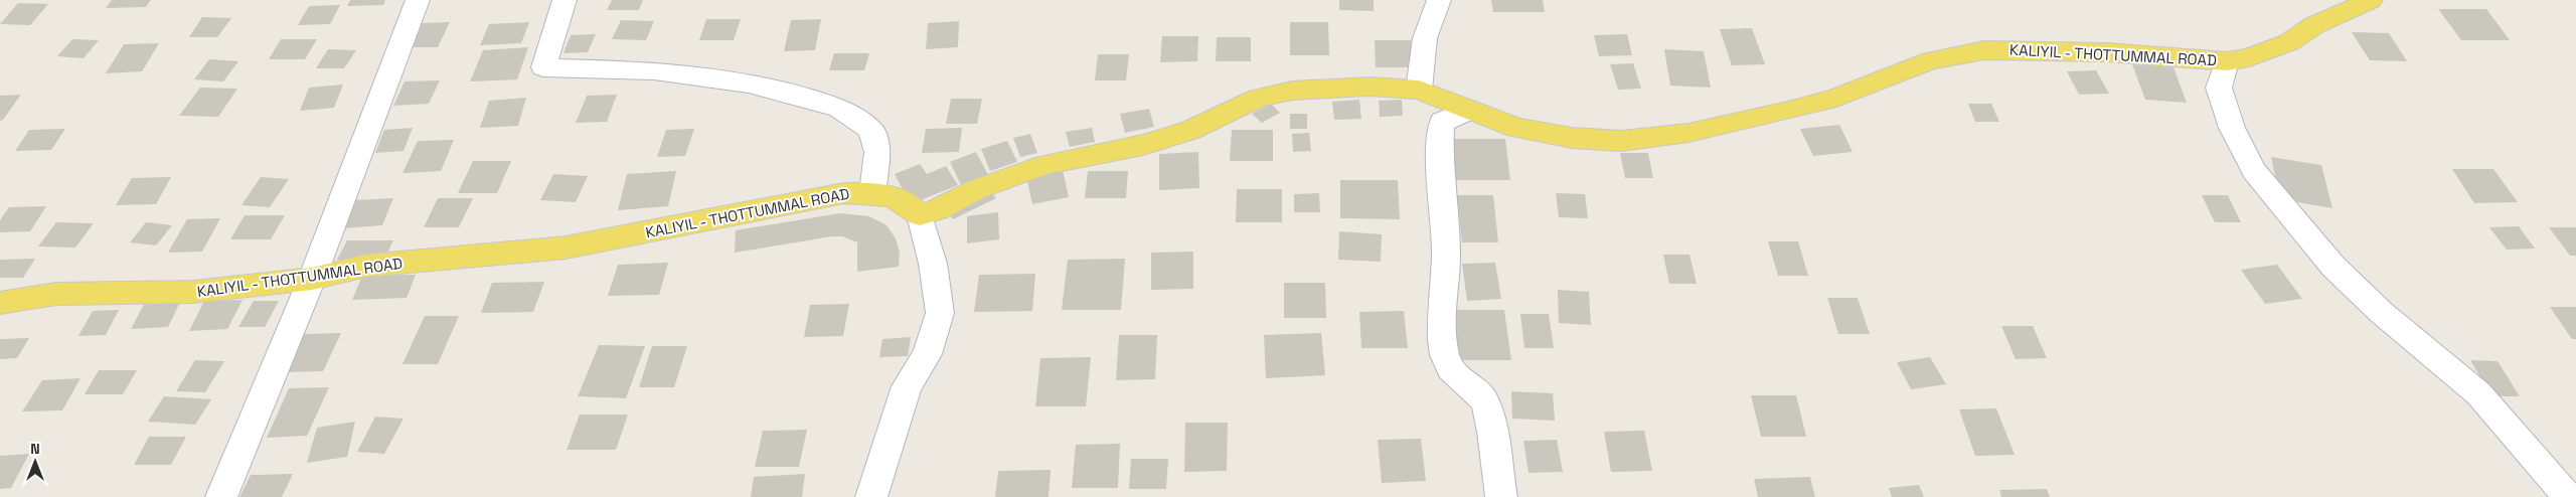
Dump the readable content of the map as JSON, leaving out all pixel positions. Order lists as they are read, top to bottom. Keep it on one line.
{"streets":{"main road":["KALIYIL - THOTTUMMAL ROAD"]},"north":"top"}
